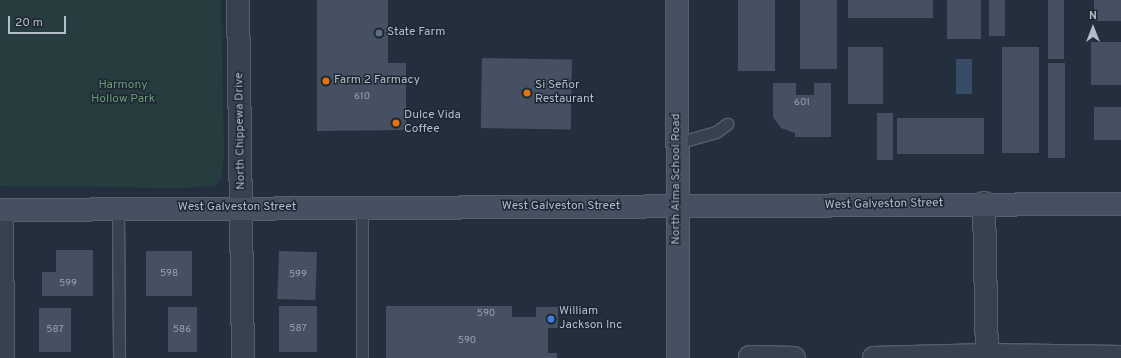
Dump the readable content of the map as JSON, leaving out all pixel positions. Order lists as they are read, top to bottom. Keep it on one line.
{"streets":{"street":["North Chippewa Drive","North Alma School Road","West Galveston Street"]},"crossings":[["North Chippewa Drive","West Galveston Street"],["North Alma School Road","West Galveston Street"]],"parks":["Harmony Hollow Park"],"places":["State Farm","Farm 2 Farmacy","Si Señor Restaurant","Dulce Vida Coffee","William Jackson Inc"],"house_numbers":["610","601","598","599","599","590","587","587","586","590"],"scale_bar":"20 m","north":"top"}
